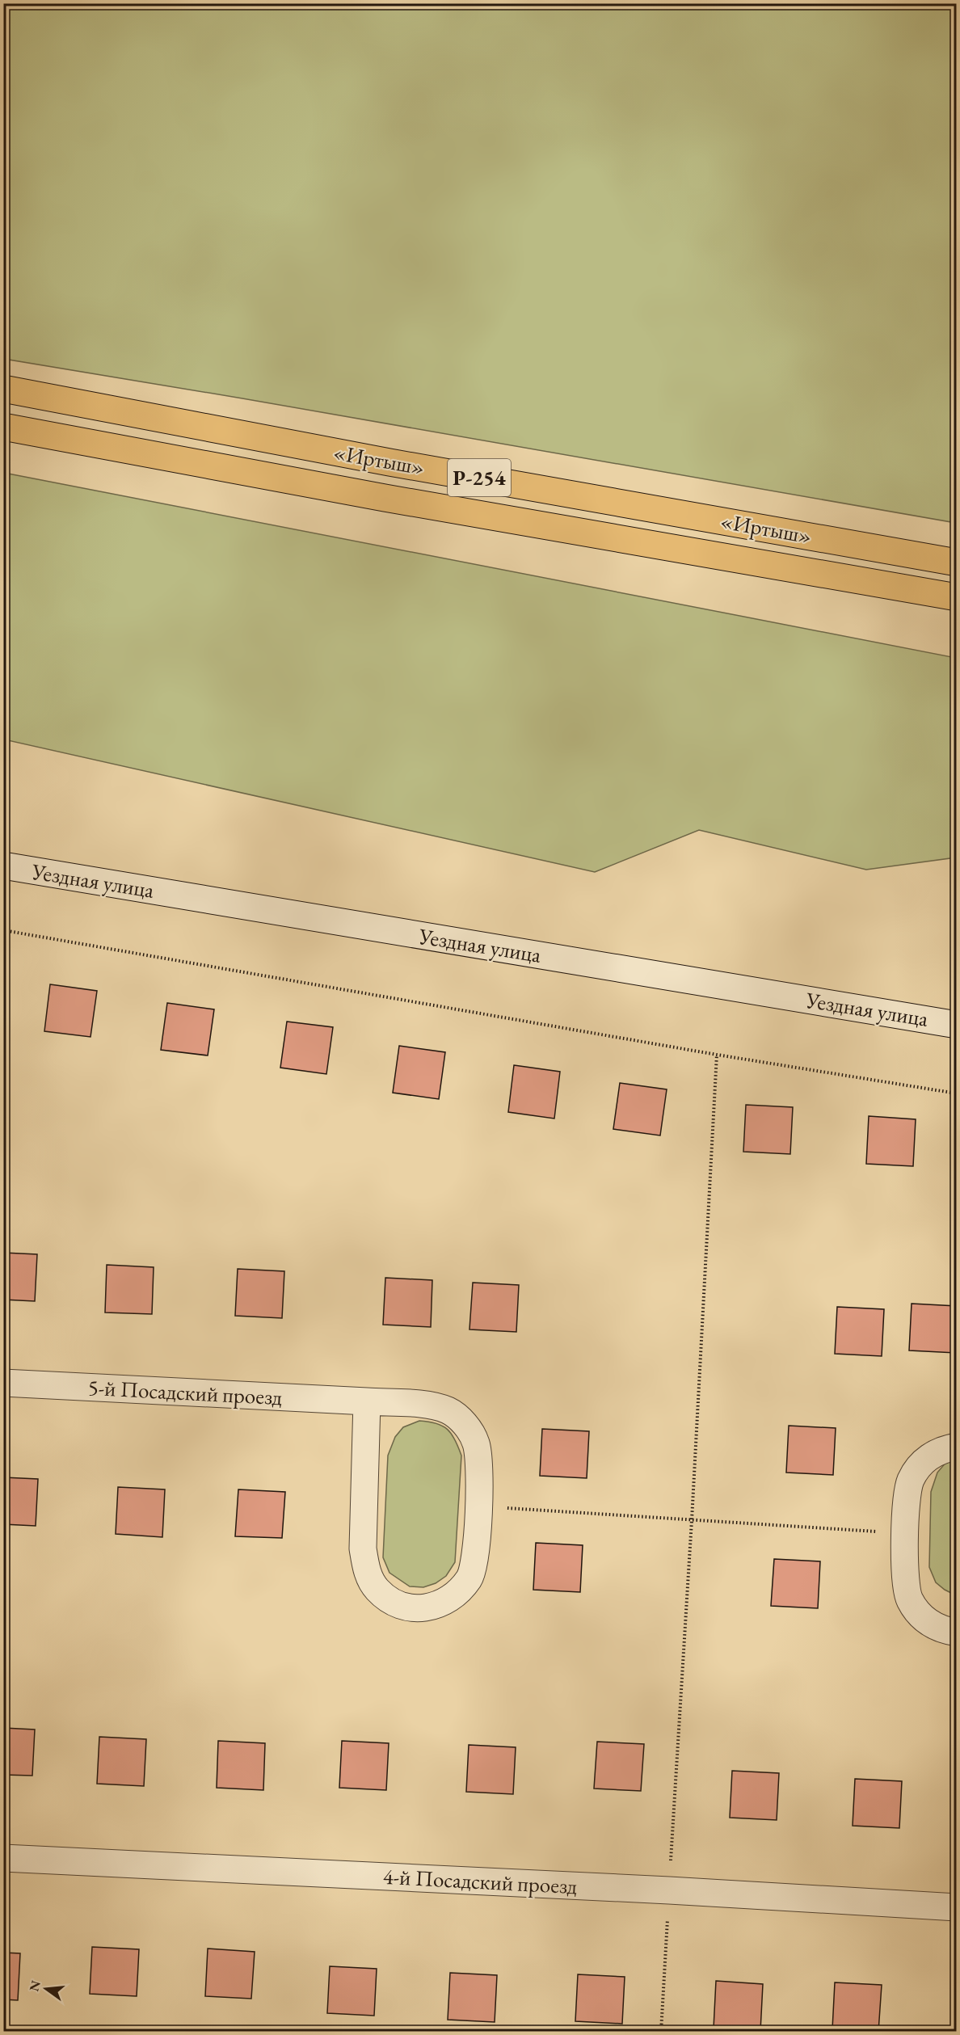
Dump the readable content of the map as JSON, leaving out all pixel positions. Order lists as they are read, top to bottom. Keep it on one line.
{"streets":{"highway":["«Иртыш»","Р-254"],"street":["Уездная улица","5-й Посадский проезд","4-й Посадский проезд"]},"north":"left"}
